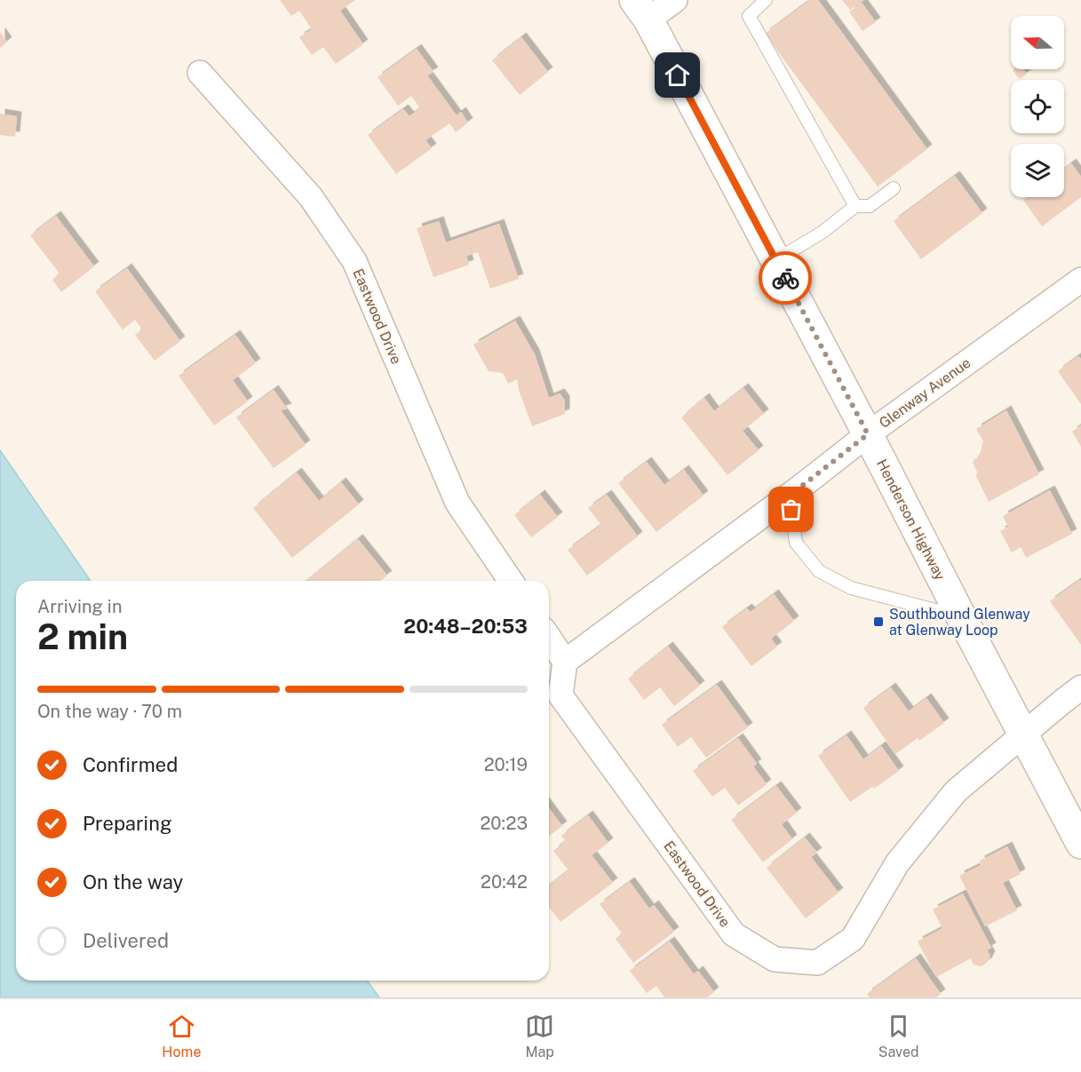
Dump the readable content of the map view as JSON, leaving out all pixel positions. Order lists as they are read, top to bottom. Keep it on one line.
{"streets":{"main road":["Henderson Highway"],"street":["Eastwood Drive","Glenway Avenue"]},"crossings":[["Eastwood Drive","Glenway Avenue"],["Eastwood Drive","Henderson Highway"],["Glenway Avenue","Henderson Highway"]],"places":{"transit":["Southbound Glenway at Glenway Loop"]},"north":"left","page":{"heading":["2 min","Arriving in","20:48–20:53"],"bar":"On the way · 70 m","list":[["Confirmed","20:19"],["Preparing","20:23"],["On the way","20:42"],"Delivered"],"tabs":["Home","Map","Saved"]}}
